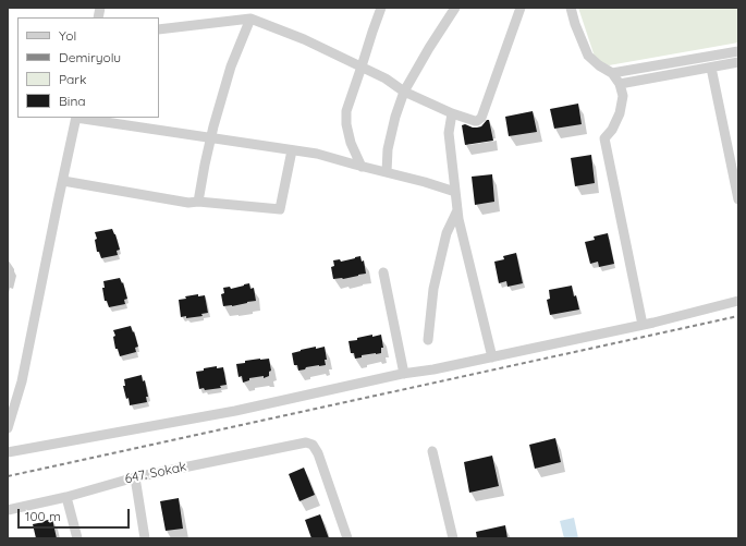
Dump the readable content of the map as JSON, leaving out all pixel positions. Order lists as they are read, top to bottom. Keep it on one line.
{"streets":{"street":["647. Sokak"]},"legend":["Yol","Demiryolu","Park","Bina"],"scale_bar":"100 m"}
